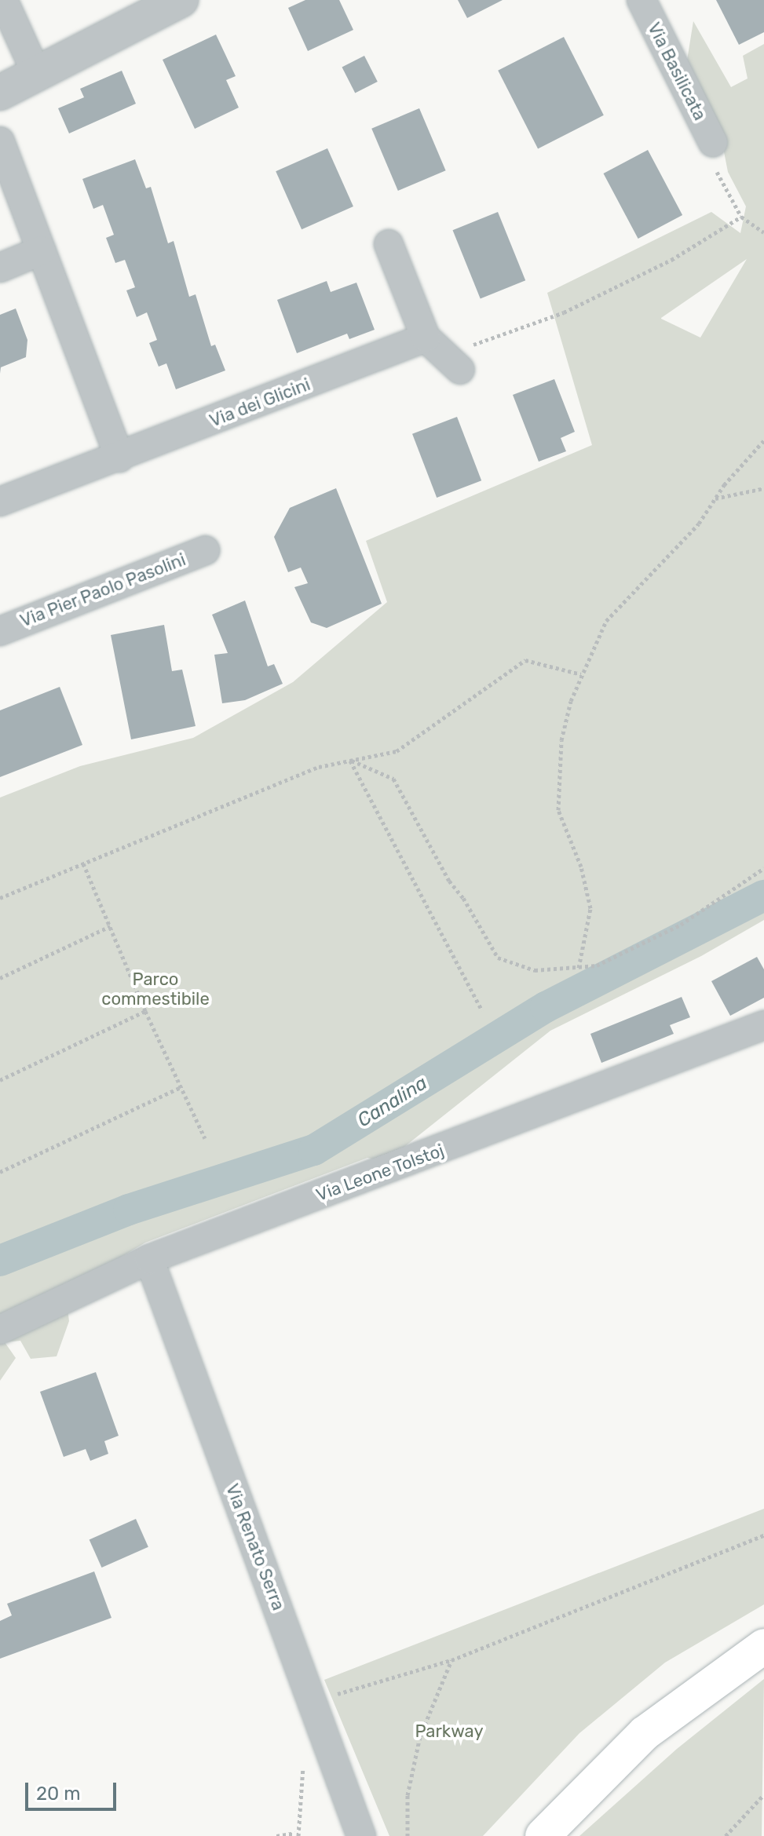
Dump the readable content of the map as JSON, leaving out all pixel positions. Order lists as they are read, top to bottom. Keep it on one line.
{"streets":{"street":["Via Basilicata","Via dei Glicini","Via Pier Paolo Pasolini","Via Leone Tolstoj","Via Renato Serra"]},"crossings":[["Via Leone Tolstoj","Via Renato Serra"]],"water":["Canalina"],"parks":["Parco commestibile","Parkway"],"scale_bar":"20 m"}
